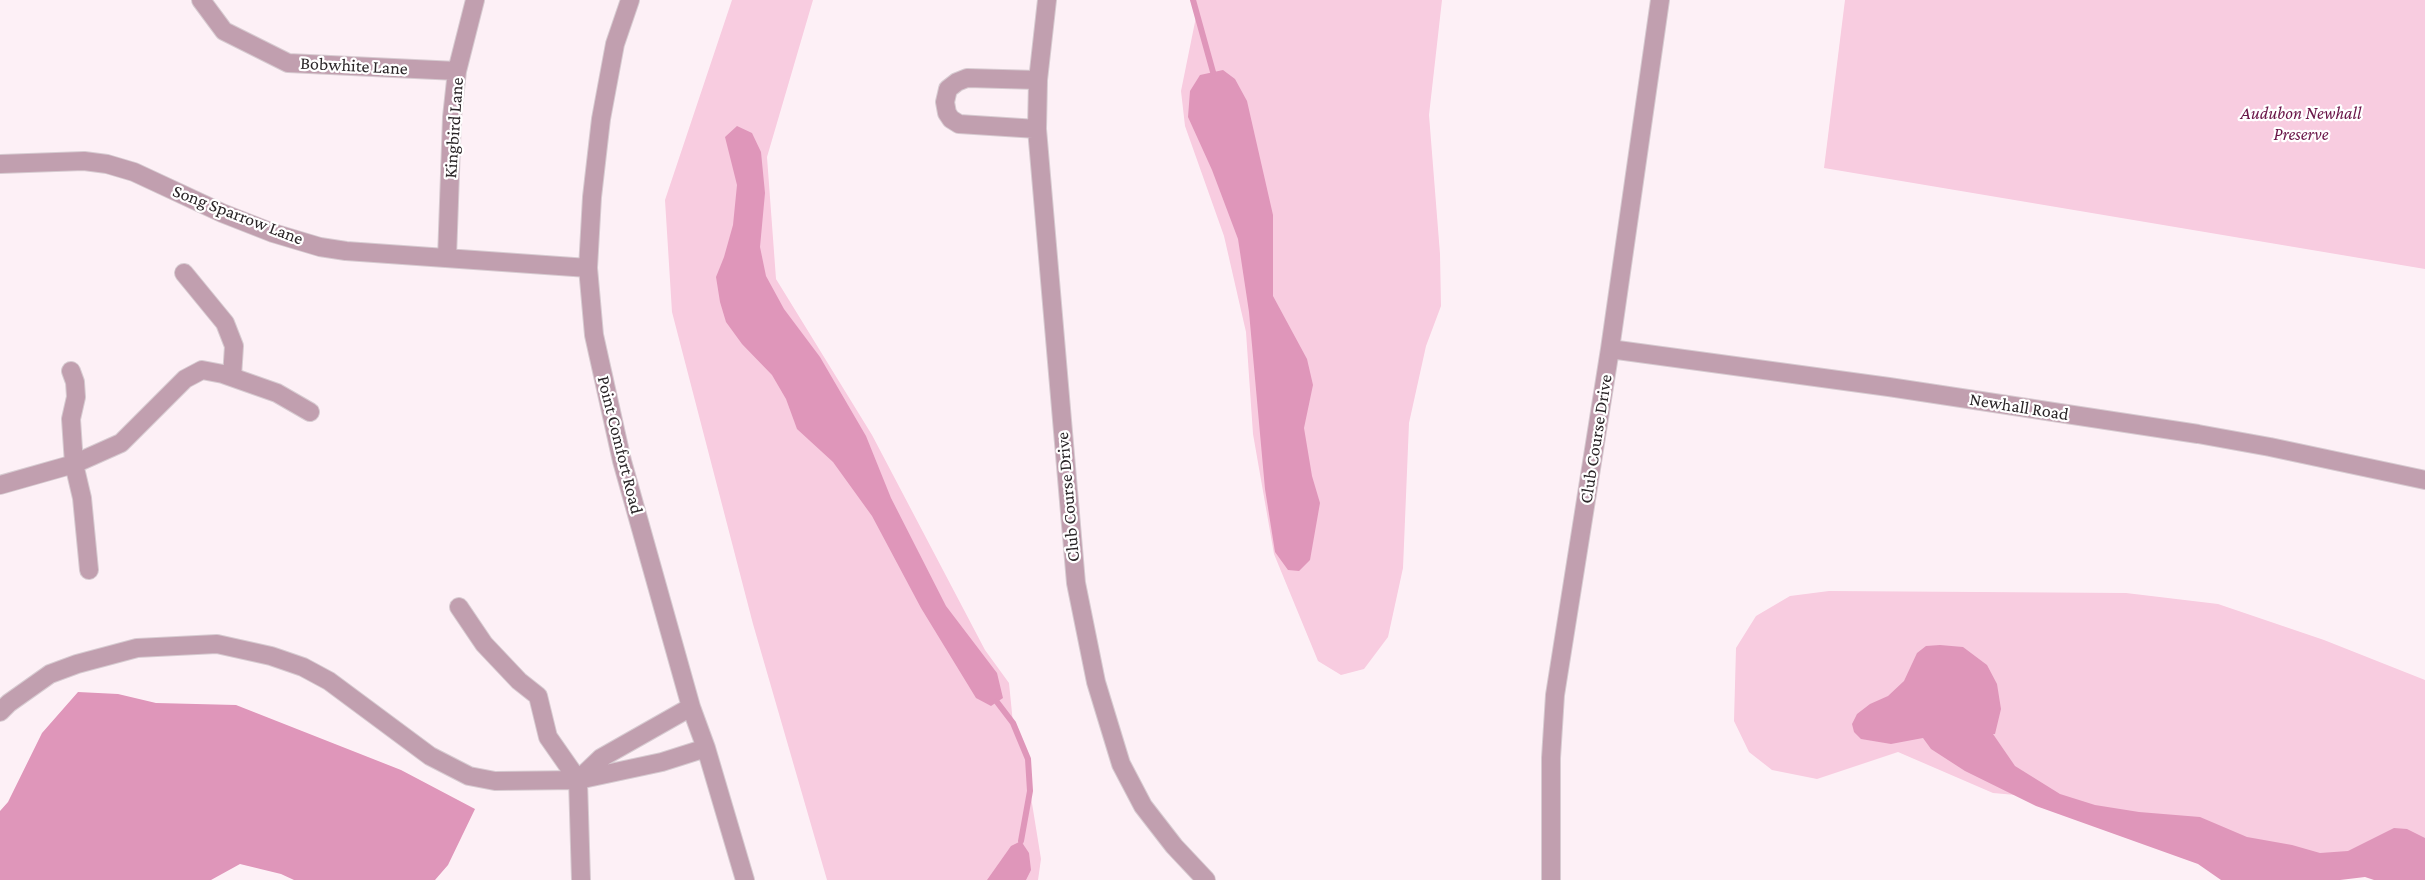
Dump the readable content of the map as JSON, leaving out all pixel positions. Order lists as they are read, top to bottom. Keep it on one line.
{"streets":{"street":["Bobwhite Lane","Kingbird Lane","Song Sparrow Lane","Newhall Road","Club Course Drive","Point Comfort Road"]},"crossings":[["Bobwhite Lane","Kingbird Lane"],["Kingbird Lane","Song Sparrow Lane"],["Song Sparrow Lane","Point Comfort Road"],["Newhall Road","Club Course Drive"]],"parks":["Audubon Newhall Preserve"]}
